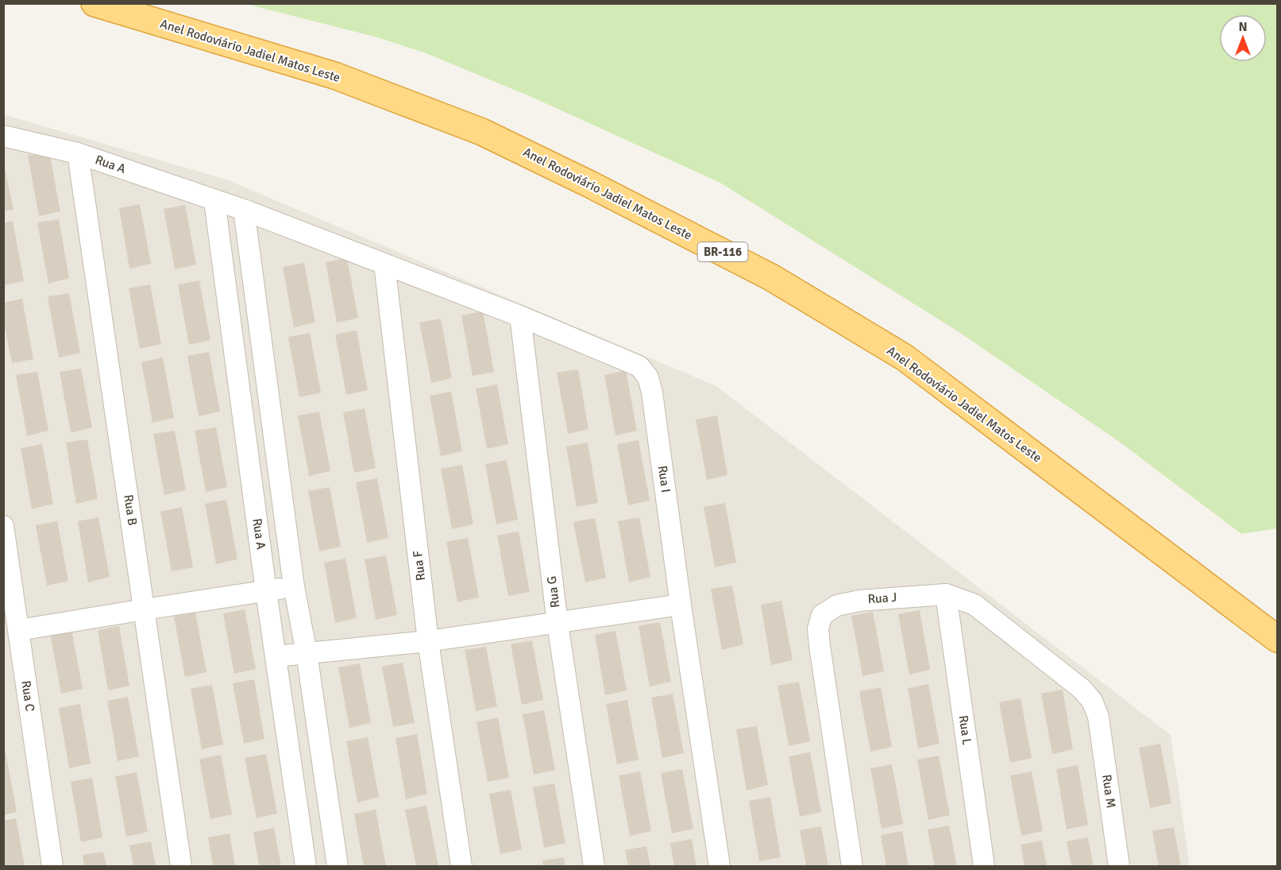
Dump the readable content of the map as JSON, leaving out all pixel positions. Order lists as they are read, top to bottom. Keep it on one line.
{"streets":{"highway":["Anel Rodoviário Jadiel Matos Leste","BR-116"],"street":["Rua A","Rua I","Rua B","Rua F","Rua G","Rua J","Rua C","Rua L","Rua M"]},"crossings":[["Rua A","Rua I"],["Rua A","Rua B"],["Rua A","Rua F"],["Rua I","Rua F"],["Rua I","Rua G"],["Rua J","Rua L"],["Rua J","Rua M"],["Rua L","Rua M"]],"north":"top"}
